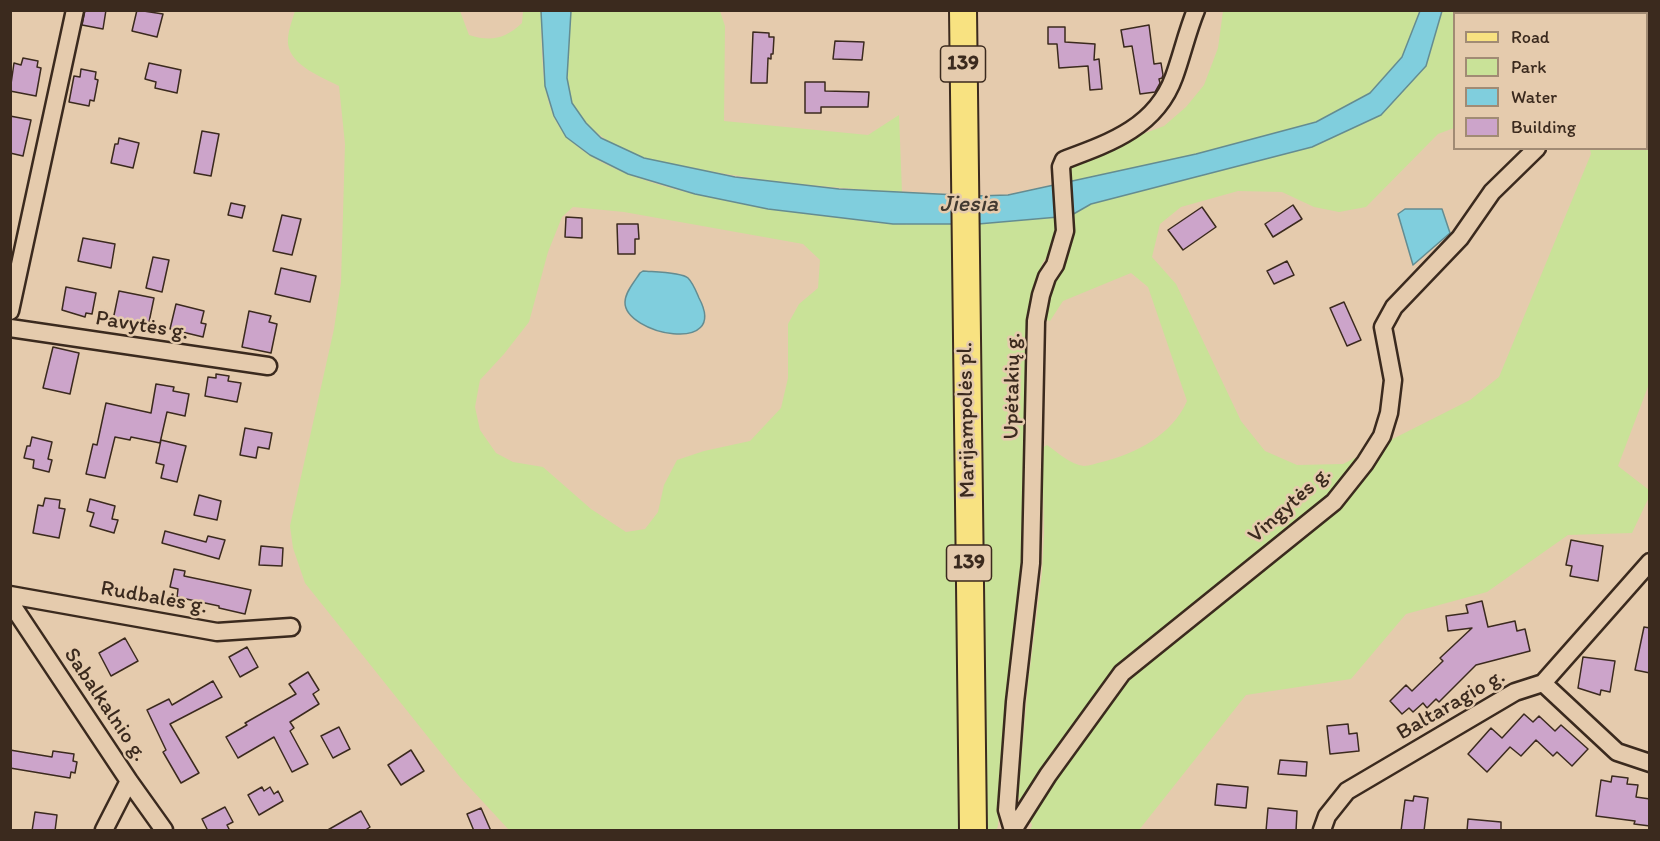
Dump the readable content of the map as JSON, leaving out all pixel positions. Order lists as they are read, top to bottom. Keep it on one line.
{"streets":{"main road":["139","Marijampolės pl."],"street":["Pavytės g.","Upėtakių g.","Vingytės g.","Rudbalės g.","Sabalkalnio g.","Baltaragio g."]},"crossings":[["Upėtakių g.","Vingytės g."]],"water":["Jiesia"],"legend":["Road","Park","Water","Building"]}
